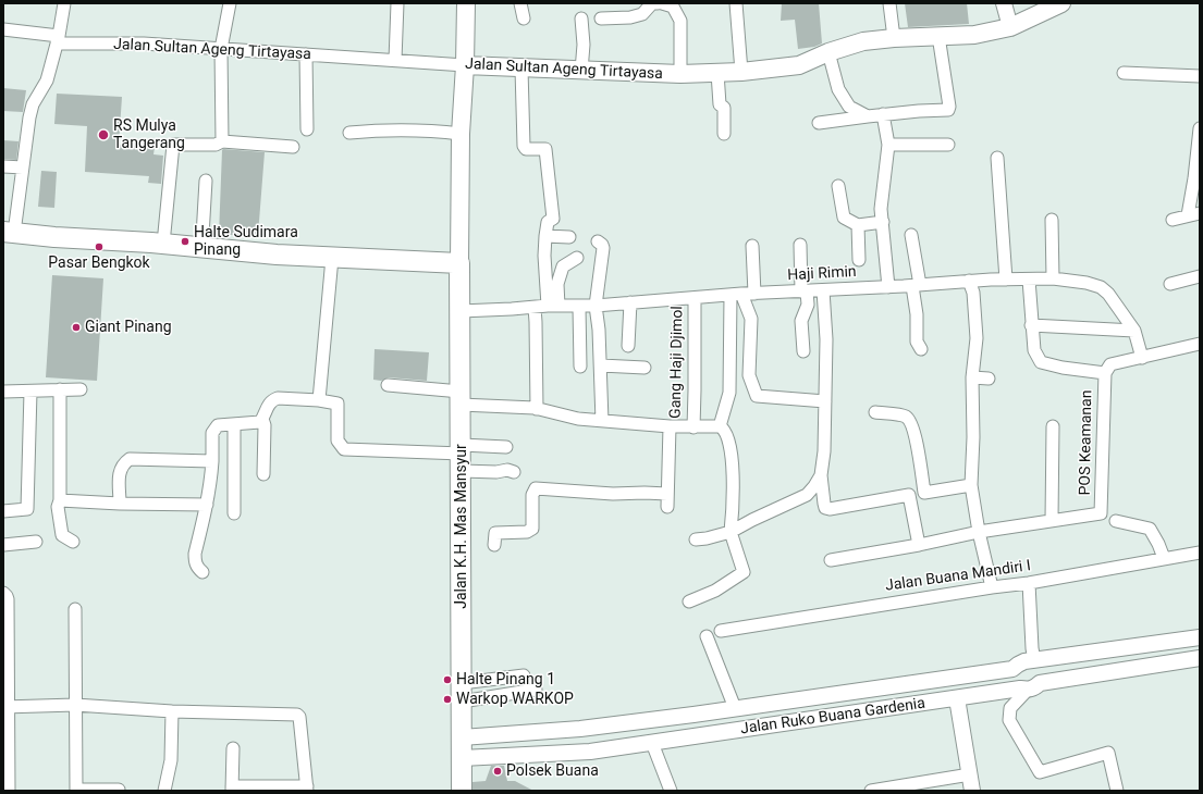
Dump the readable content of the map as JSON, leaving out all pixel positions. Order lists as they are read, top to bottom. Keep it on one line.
{"streets":{"main road":["Jalan Sultan Ageng Tirtayasa","Jalan K.H. Mas Mansyur"],"street":["Haji Rimin","Gang Haji Djimol","POS Keamanan","Jalan Buana Mandiri I","Jalan Ruko Buana Gardenia"]},"crossings":[["Haji Rimin","Gang Haji Djimol"],["Haji Rimin","POS Keamanan"],["Haji Rimin","Jalan K.H. Mas Mansyur"],["Jalan K.H. Mas Mansyur","Jalan Ruko Buana Gardenia"]],"places":["RS Mulya Tangerang","Halte Sudimara Pinang","Pasar Bengkok","Giant Pinang","Halte Pinang 1","Warkop WARKOP","Polsek Buana"]}
